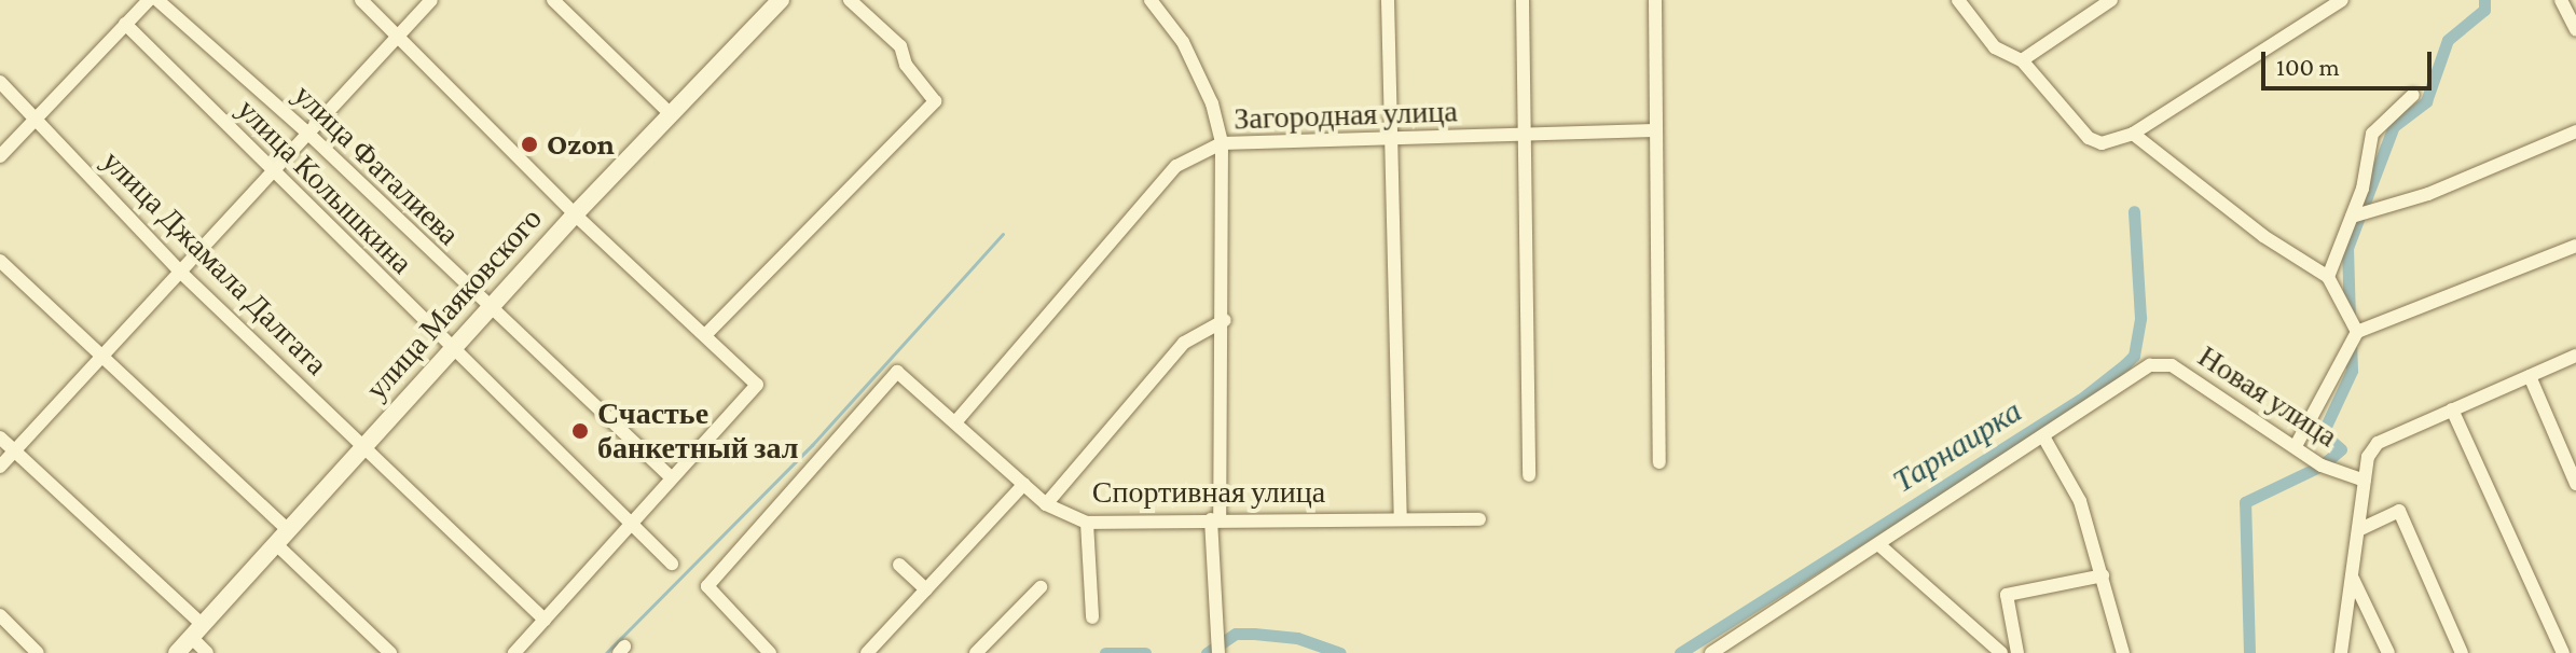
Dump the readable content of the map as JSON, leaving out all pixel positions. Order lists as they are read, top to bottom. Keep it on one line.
{"streets":{"street":["Загородная улица","улица Фаталиева","улица Колышкина","улица Джамала Далгата","улица Маяковского","Новая улица","Спортивная улица"]},"crossings":[["Загородная улица","Спортивная улица"],["улица Фаталиева","улица Маяковского"],["улица Колышкина","улица Маяковского"],["улица Джамала Далгата","улица Маяковского"]],"water":["Тарнаирка"],"places":["Ozon","Счастье банкетный зал"],"scale_bar":"100 m"}
